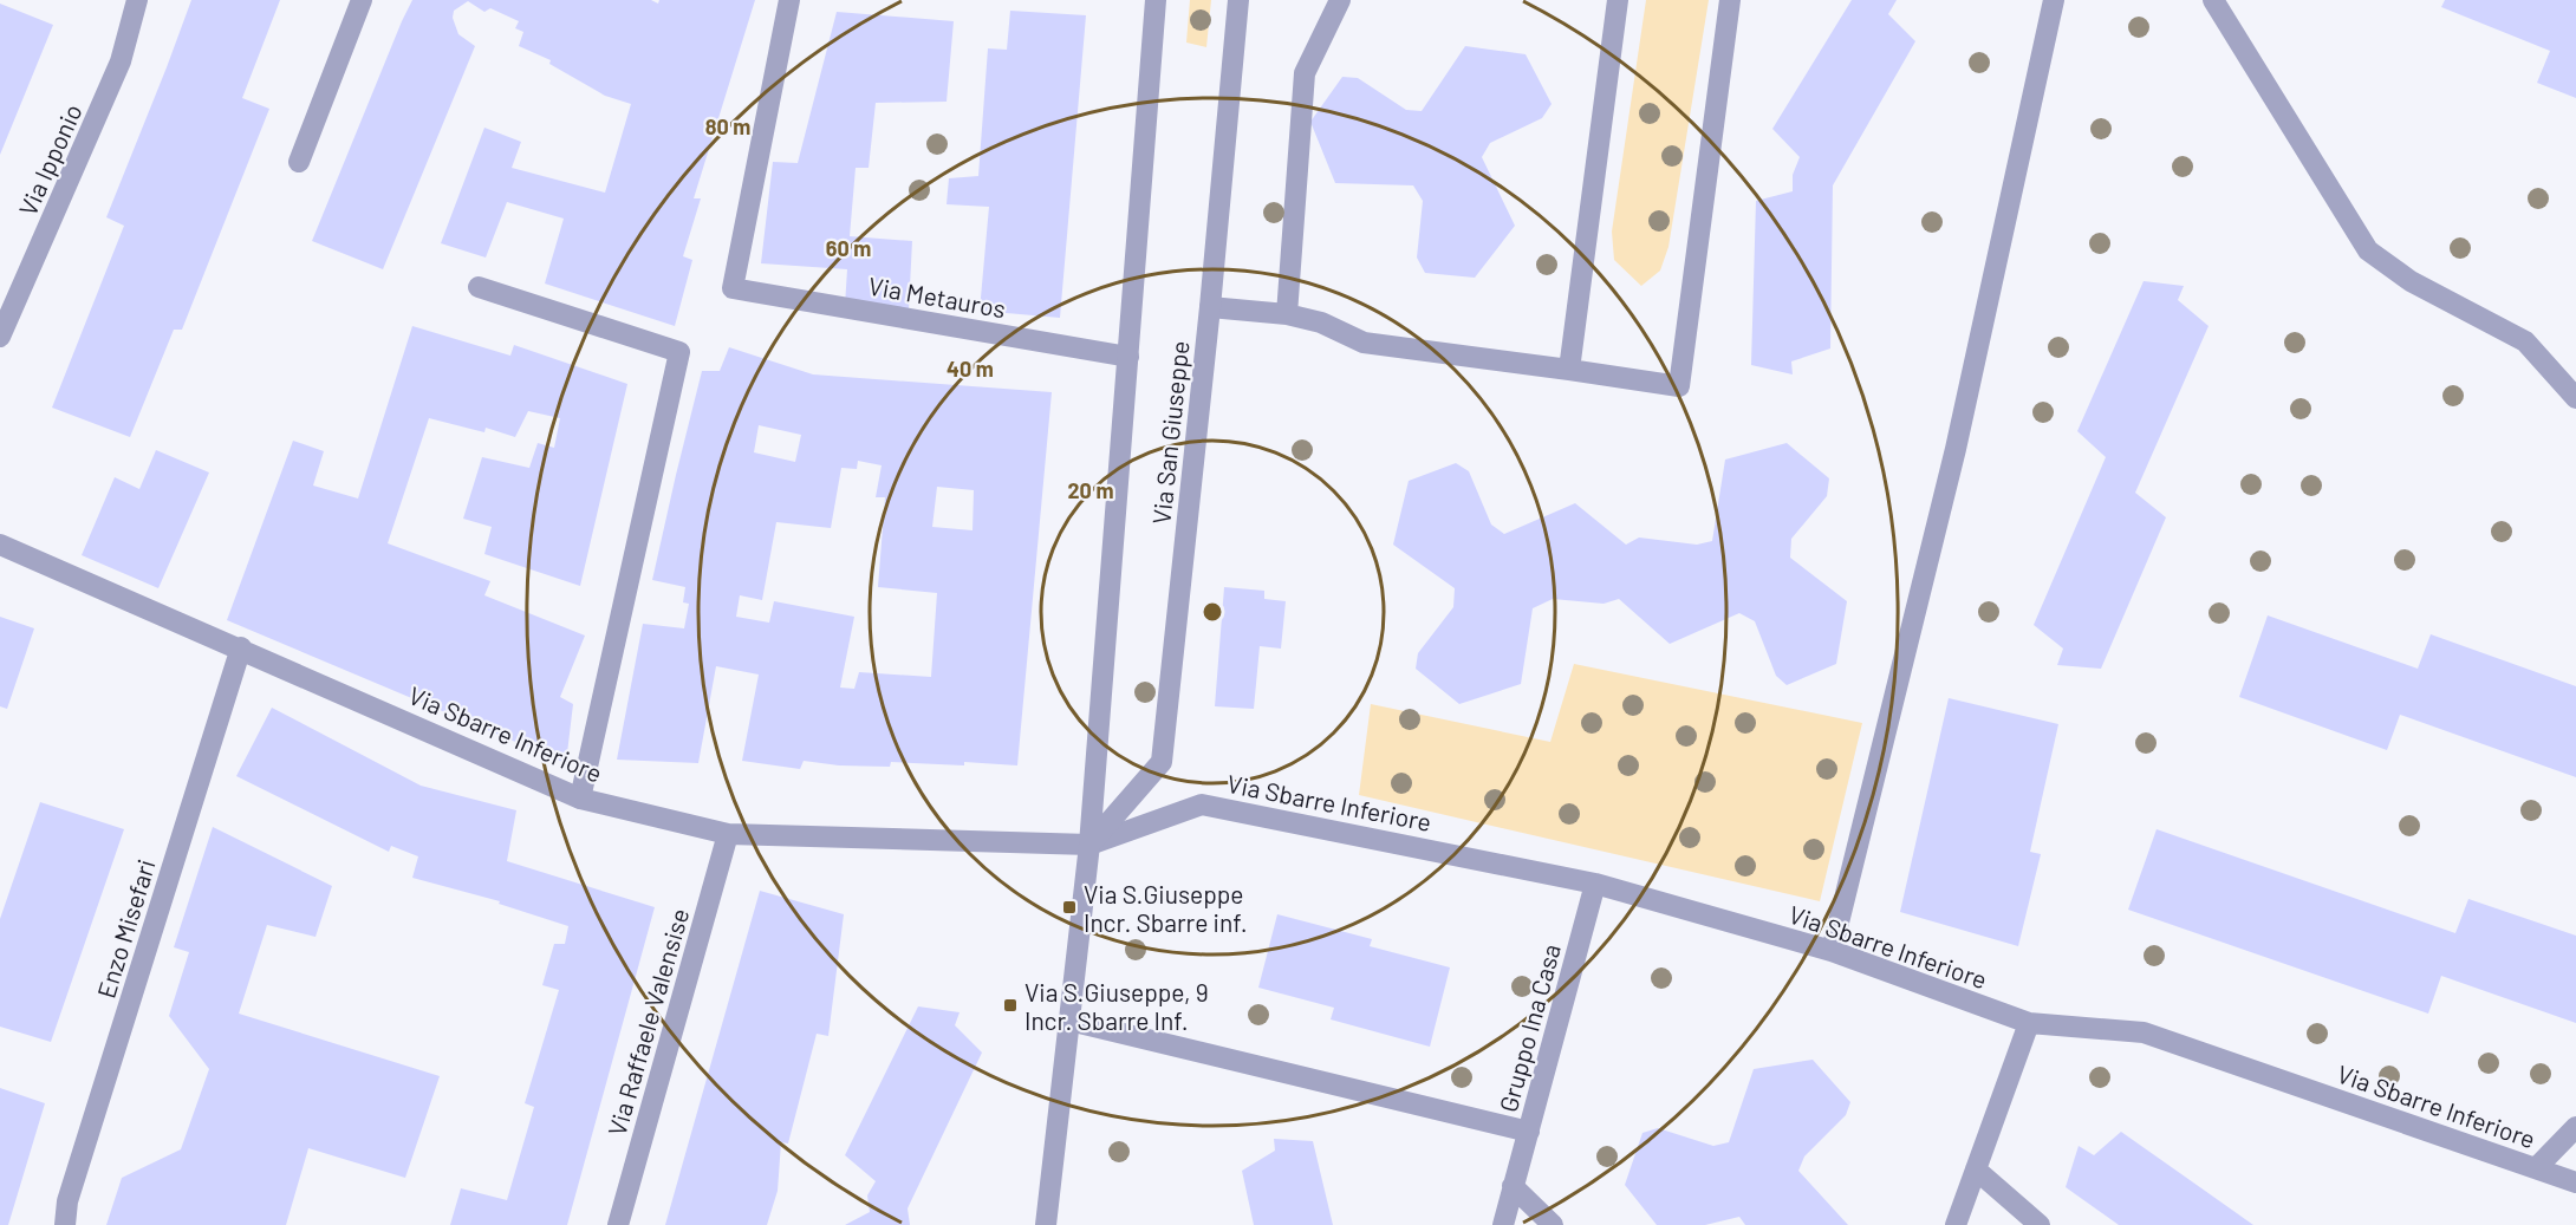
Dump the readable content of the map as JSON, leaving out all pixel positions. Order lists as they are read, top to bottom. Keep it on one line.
{"streets":{"street":["Via Ipponio","Via Metauros","Via San Giuseppe","Via Sbarre Inferiore","Enzo Misefari","Via Raffaele Valensise","Gruppo Ina Casa"]},"crossings":[["Via Metauros","Via San Giuseppe"],["Via San Giuseppe","Via Sbarre Inferiore"],["Via Sbarre Inferiore","Enzo Misefari"],["Via Sbarre Inferiore","Via Raffaele Valensise"],["Via Sbarre Inferiore","Gruppo Ina Casa"]],"places":{"transit":["Via S.Giuseppe Incr. Sbarre inf.","Via S.Giuseppe, 9 Incr. Sbarre Inf."]},"rings":["80 m","60 m","40 m","20 m"]}
